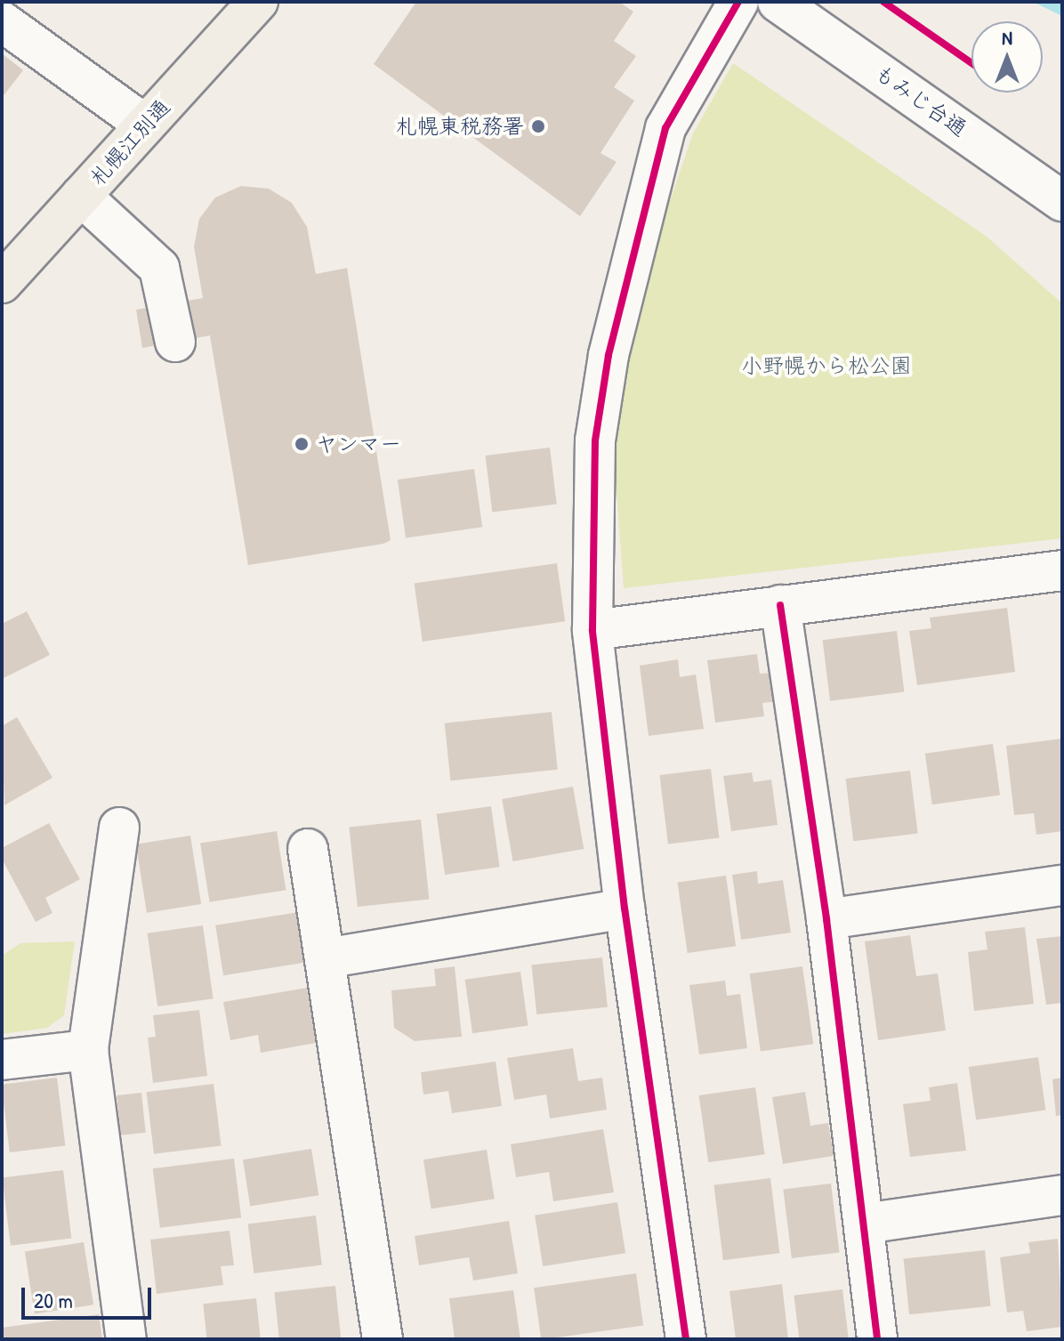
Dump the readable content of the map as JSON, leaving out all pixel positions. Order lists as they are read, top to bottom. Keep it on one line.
{"streets":{"highway":["札幌江別通"],"street":["もみじ台通"]},"parks":["小野幌から松公園"],"places":["札幌東税務署","ヤンマー"],"scale_bar":"20 m","north":"top"}
